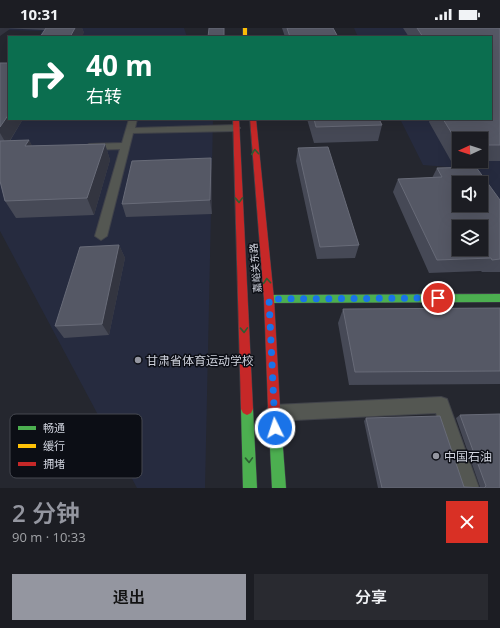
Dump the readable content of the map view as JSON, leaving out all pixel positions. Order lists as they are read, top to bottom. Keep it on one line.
{"streets":{"main road":["嘉峪关东路"]},"places":["甘肃省体育运动学校","中国石油"],"legend":["畅通","缓行","拥堵"],"north":"left","page":{"status":"10:31","turn":["40 m","右转"],"heading":["2 分钟","90 m · 10:33"],"buttons":["退出","分享"]}}
